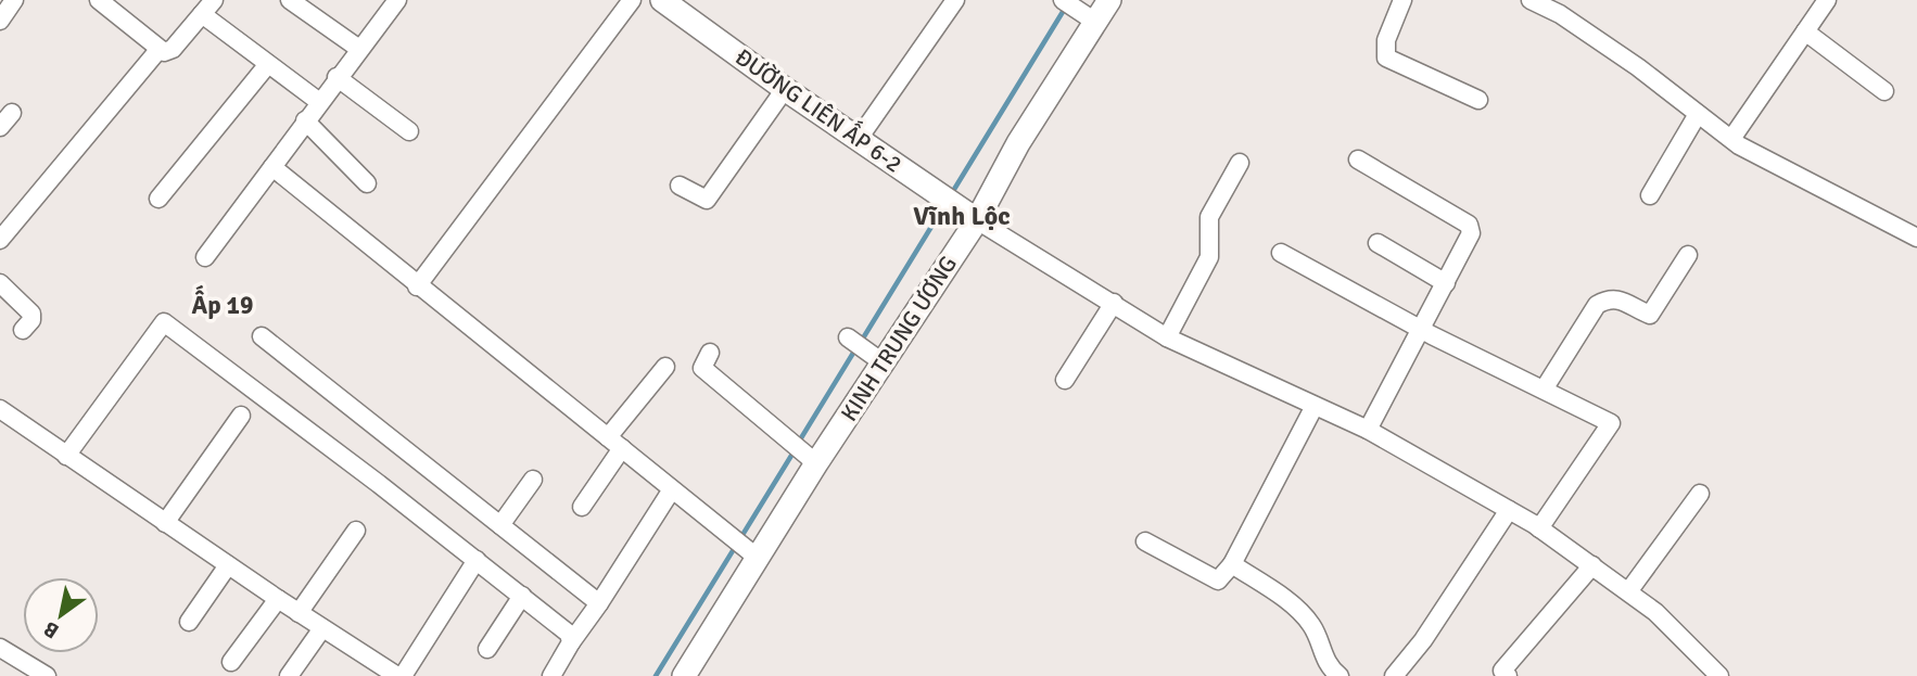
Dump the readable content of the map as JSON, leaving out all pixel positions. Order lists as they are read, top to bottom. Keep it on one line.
{"streets":{"street":["ĐƯỜNG LIÊN ẤP 6-2","KINH TRUNG ƯƠNG"]},"crossings":[["ĐƯỜNG LIÊN ẤP 6-2","KINH TRUNG ƯƠNG"]],"districts":["Vĩnh Lộc","Ấp 19"],"north":"bottom left"}
